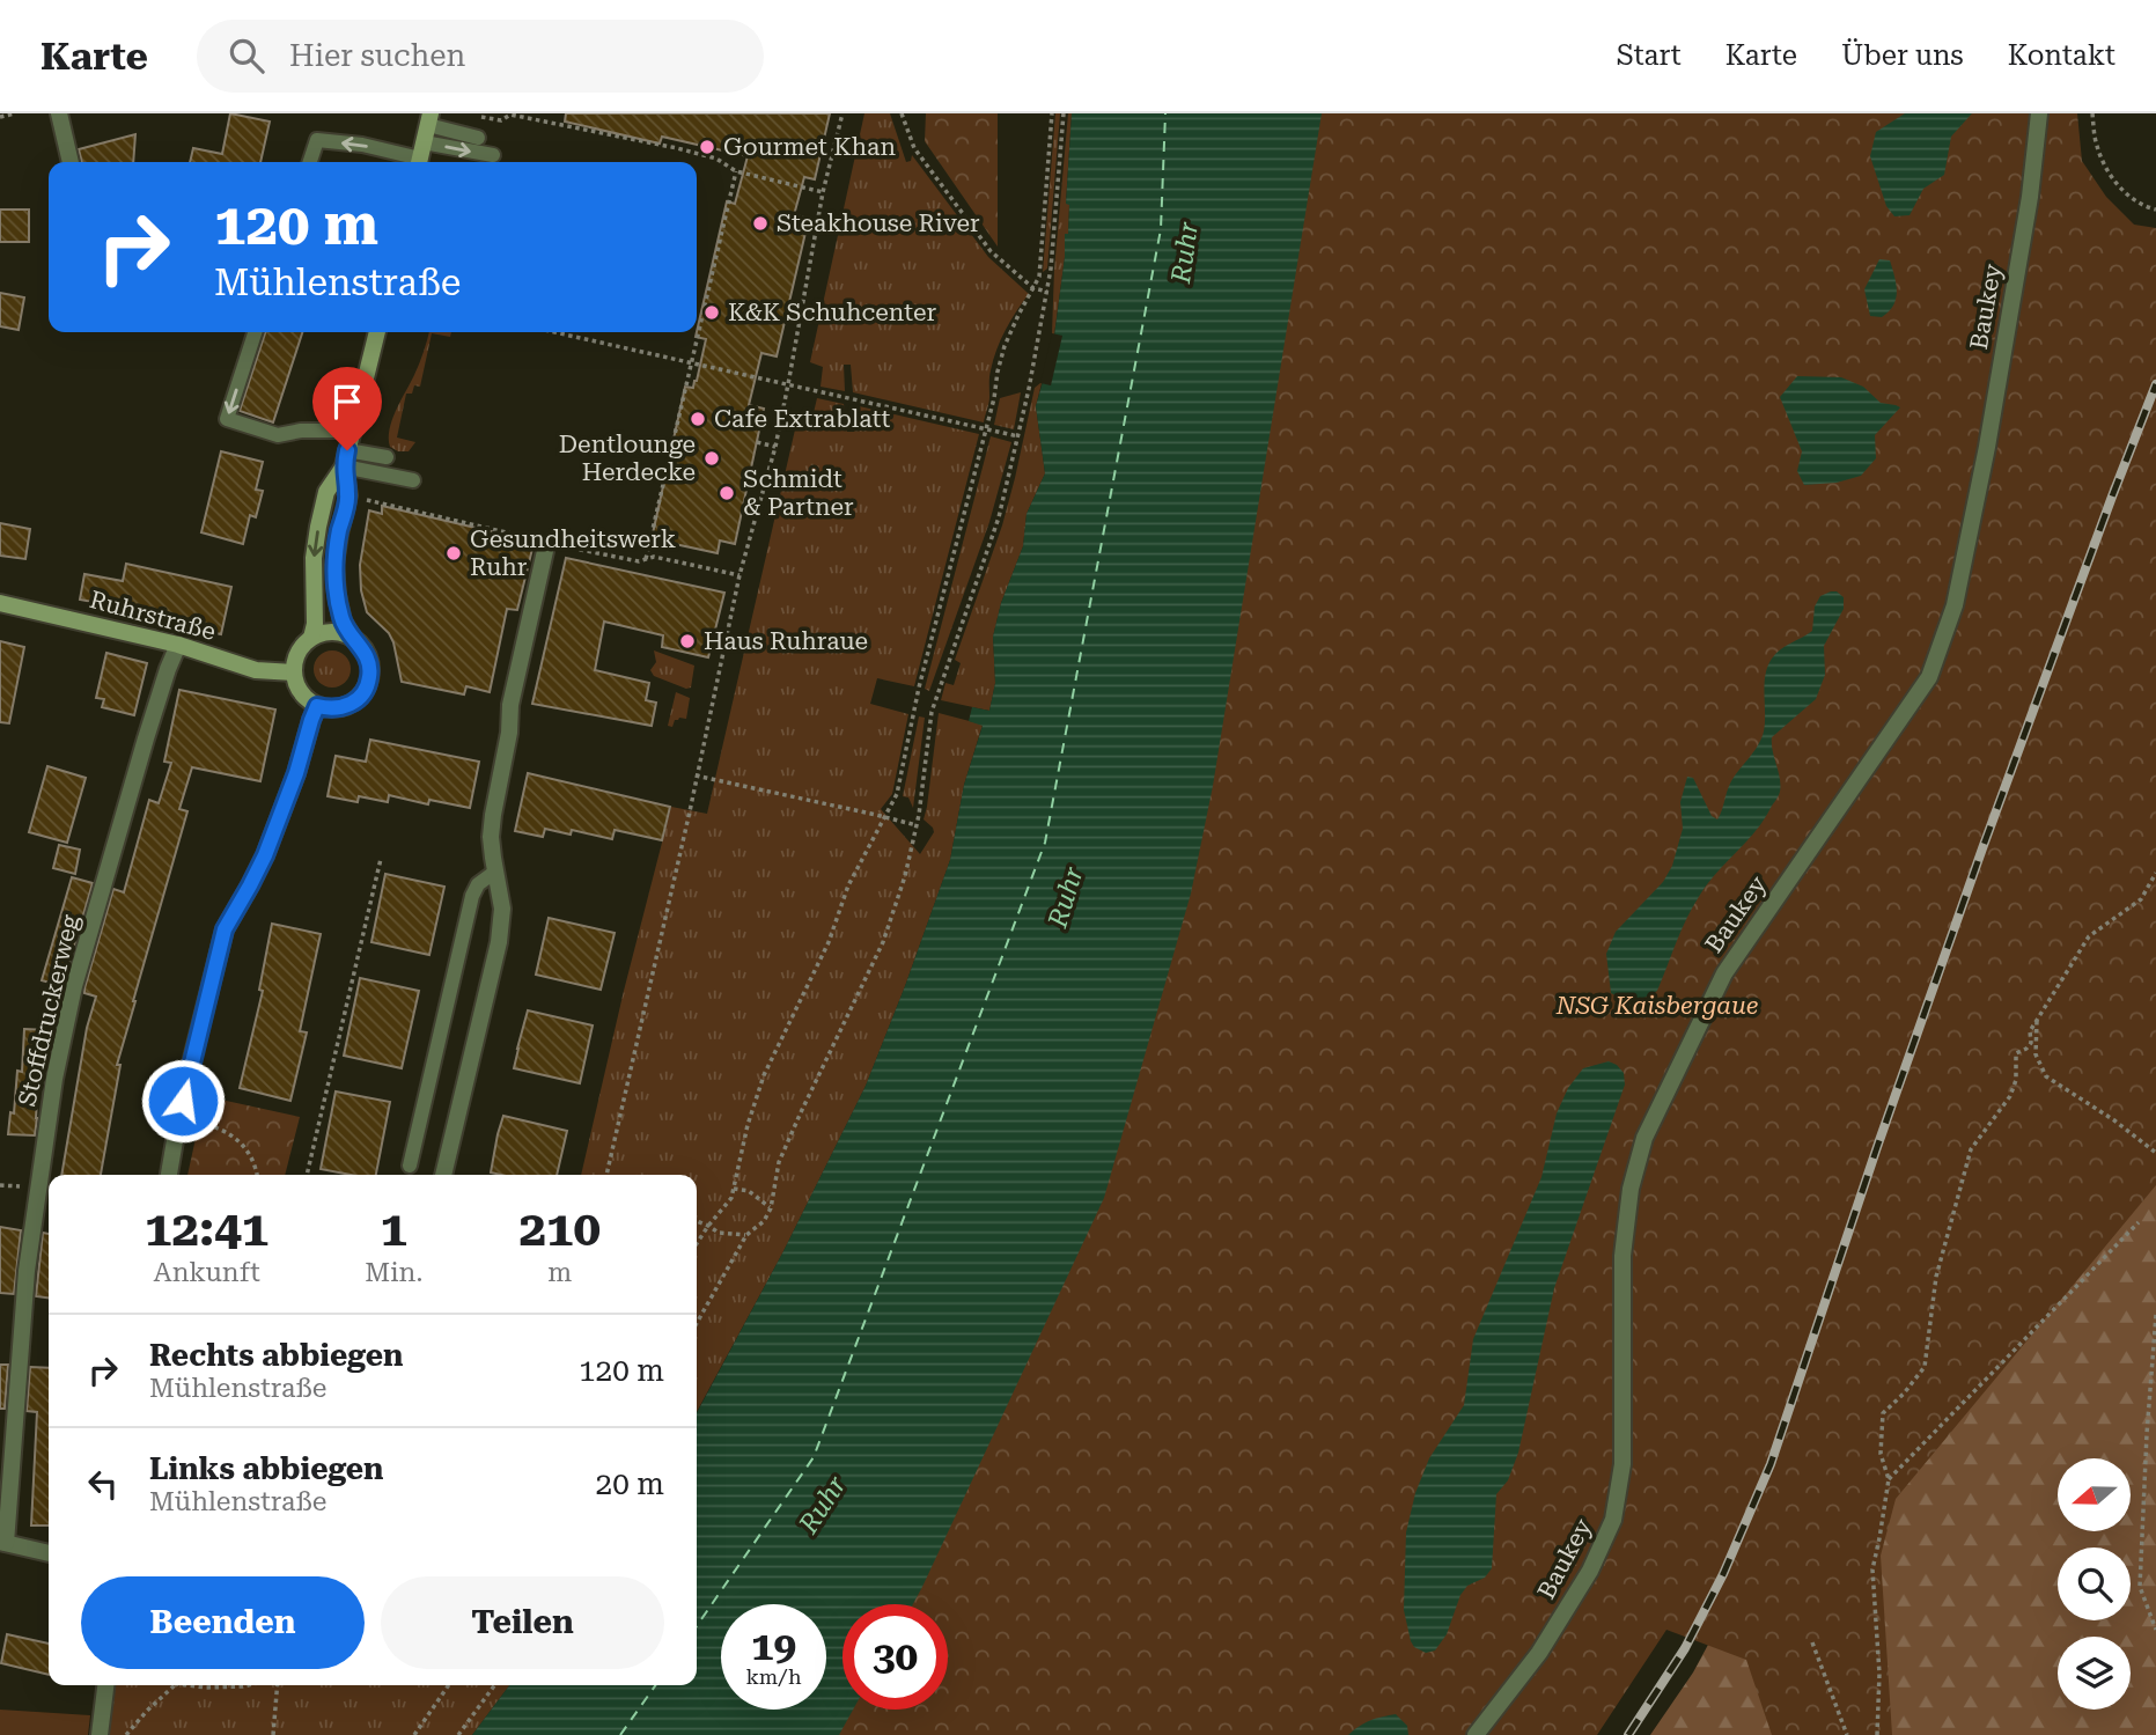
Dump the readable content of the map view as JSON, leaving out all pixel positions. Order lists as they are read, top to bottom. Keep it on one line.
{"streets":{"main road":["Ruhrstraße"],"street":["Baukey","Stoffdruckerweg"]},"crossings":[["Ruhrstraße","Stoffdruckerweg"]],"water":["Ruhr"],"parks":["NSG Kaisbergaue"],"places":["Gourmet Khan","Steakhouse River","K&K Schuhcenter","Cafe Extrablatt","Dentlounge Herdecke","Schmidt & Partner","Gesundheitswerk Ruhr","Haus Ruhraue"],"north":"left","page":{"header":"Karte","search":"Hier suchen","nav":["Start","Karte","Über uns","Kontakt"],"turn":["120 m","Mühlenstraße"],"eta":["12:41","Ankunft","1","Min.","210","m"],"list":[{"name":"Rechts abbiegen","note":"Mühlenstraße","value":"120 m"},{"name":"Links abbiegen","note":"Mühlenstraße","value":"20 m"}],"buttons":["Beenden","Teilen"],"speed":"19 km/h","limit":"30"}}
